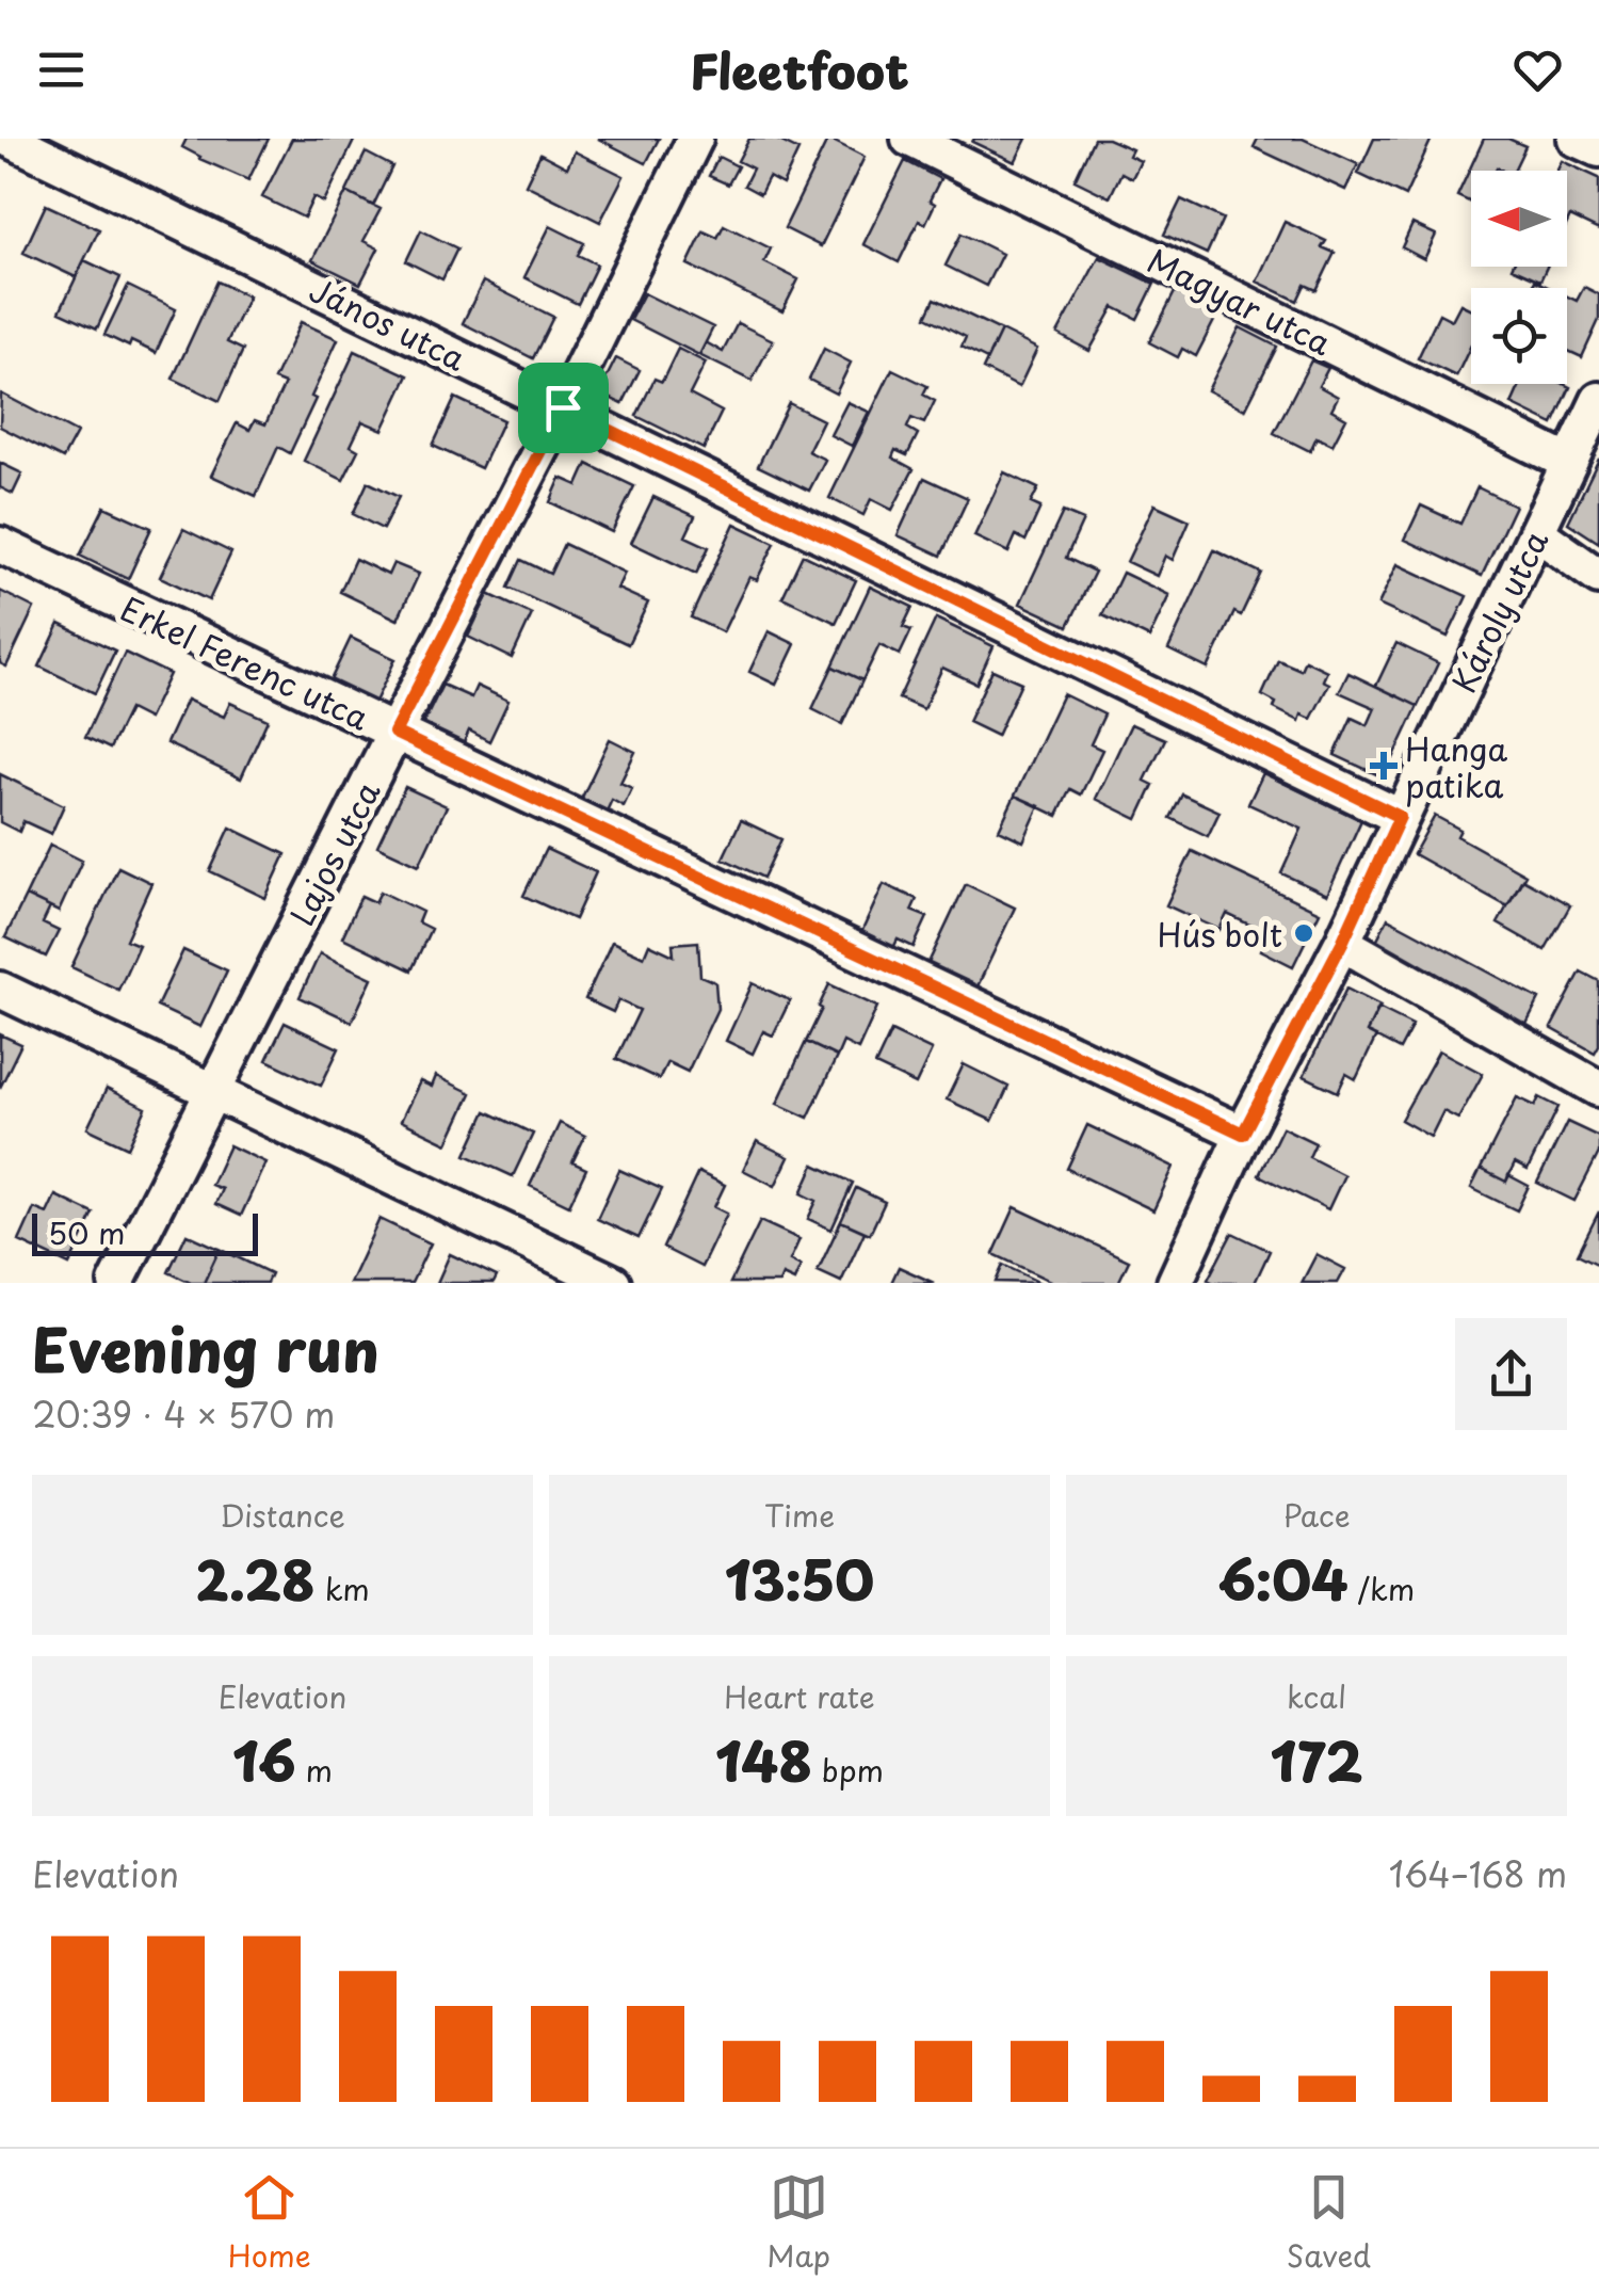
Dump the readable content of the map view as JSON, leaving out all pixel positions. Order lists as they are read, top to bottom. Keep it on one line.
{"streets":{"street":["Magyar utca","János utca","Károly utca","Erkel Ferenc utca","Lajos utca"]},"crossings":[["Magyar utca","Károly utca"],["János utca","Károly utca"],["János utca","Lajos utca"],["Károly utca","Erkel Ferenc utca"],["Erkel Ferenc utca","Lajos utca"]],"places":{"health":["Hanga patika"],"other":["Hús bolt"]},"scale_bar":"50 m","north":"left","page":{"header":"Fleetfoot","scale":"50 m","heading":["Evening run","20:39 · 4 × 570 m"],"stats":[["Distance","2.28 km"],["Time","13:50"],["Pace","6:04 /km"],["Elevation","16 m"],["Heart rate","148 bpm"],["kcal","172"]],"chart":["Elevation","164–168 m"],"tabs":["Home","Map","Saved"]}}
